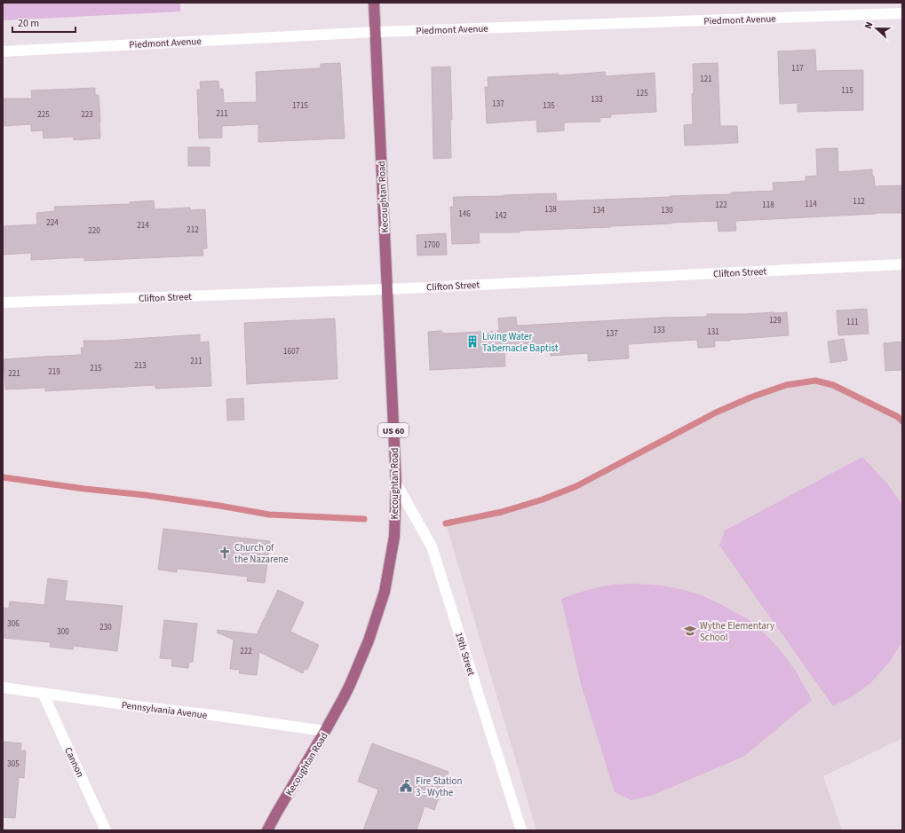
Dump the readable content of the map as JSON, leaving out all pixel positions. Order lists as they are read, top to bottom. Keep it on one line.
{"streets":{"main road":["Kecoughtan Road","US 60"],"street":["Piedmont Avenue","Clifton Street","19th Street","Pennsylvania Avenue","Cannon"]},"crossings":[["Piedmont Avenue","Kecoughtan Road"],["Kecoughtan Road","Clifton Street"],["Kecoughtan Road","19th Street"],["Kecoughtan Road","Pennsylvania Avenue"],["Pennsylvania Avenue","Cannon"]],"places":{"building":["Living Water Tabernacle Baptist"],"church":["Church of the Nazarene"],"school or university":["Wythe Elementary School"],"public building":["Fire Station 3 - Wythe"]},"house_numbers":["117","121","115","125","133","137","1715","135","211","225","223","112","114","122","118","138","134","130","146","142","224","214","212","220","1700","129","111","133","131","137","1607","211","213","215","219","221","306","230","300","222","305"],"scale_bar":"20 m","north":"left"}
